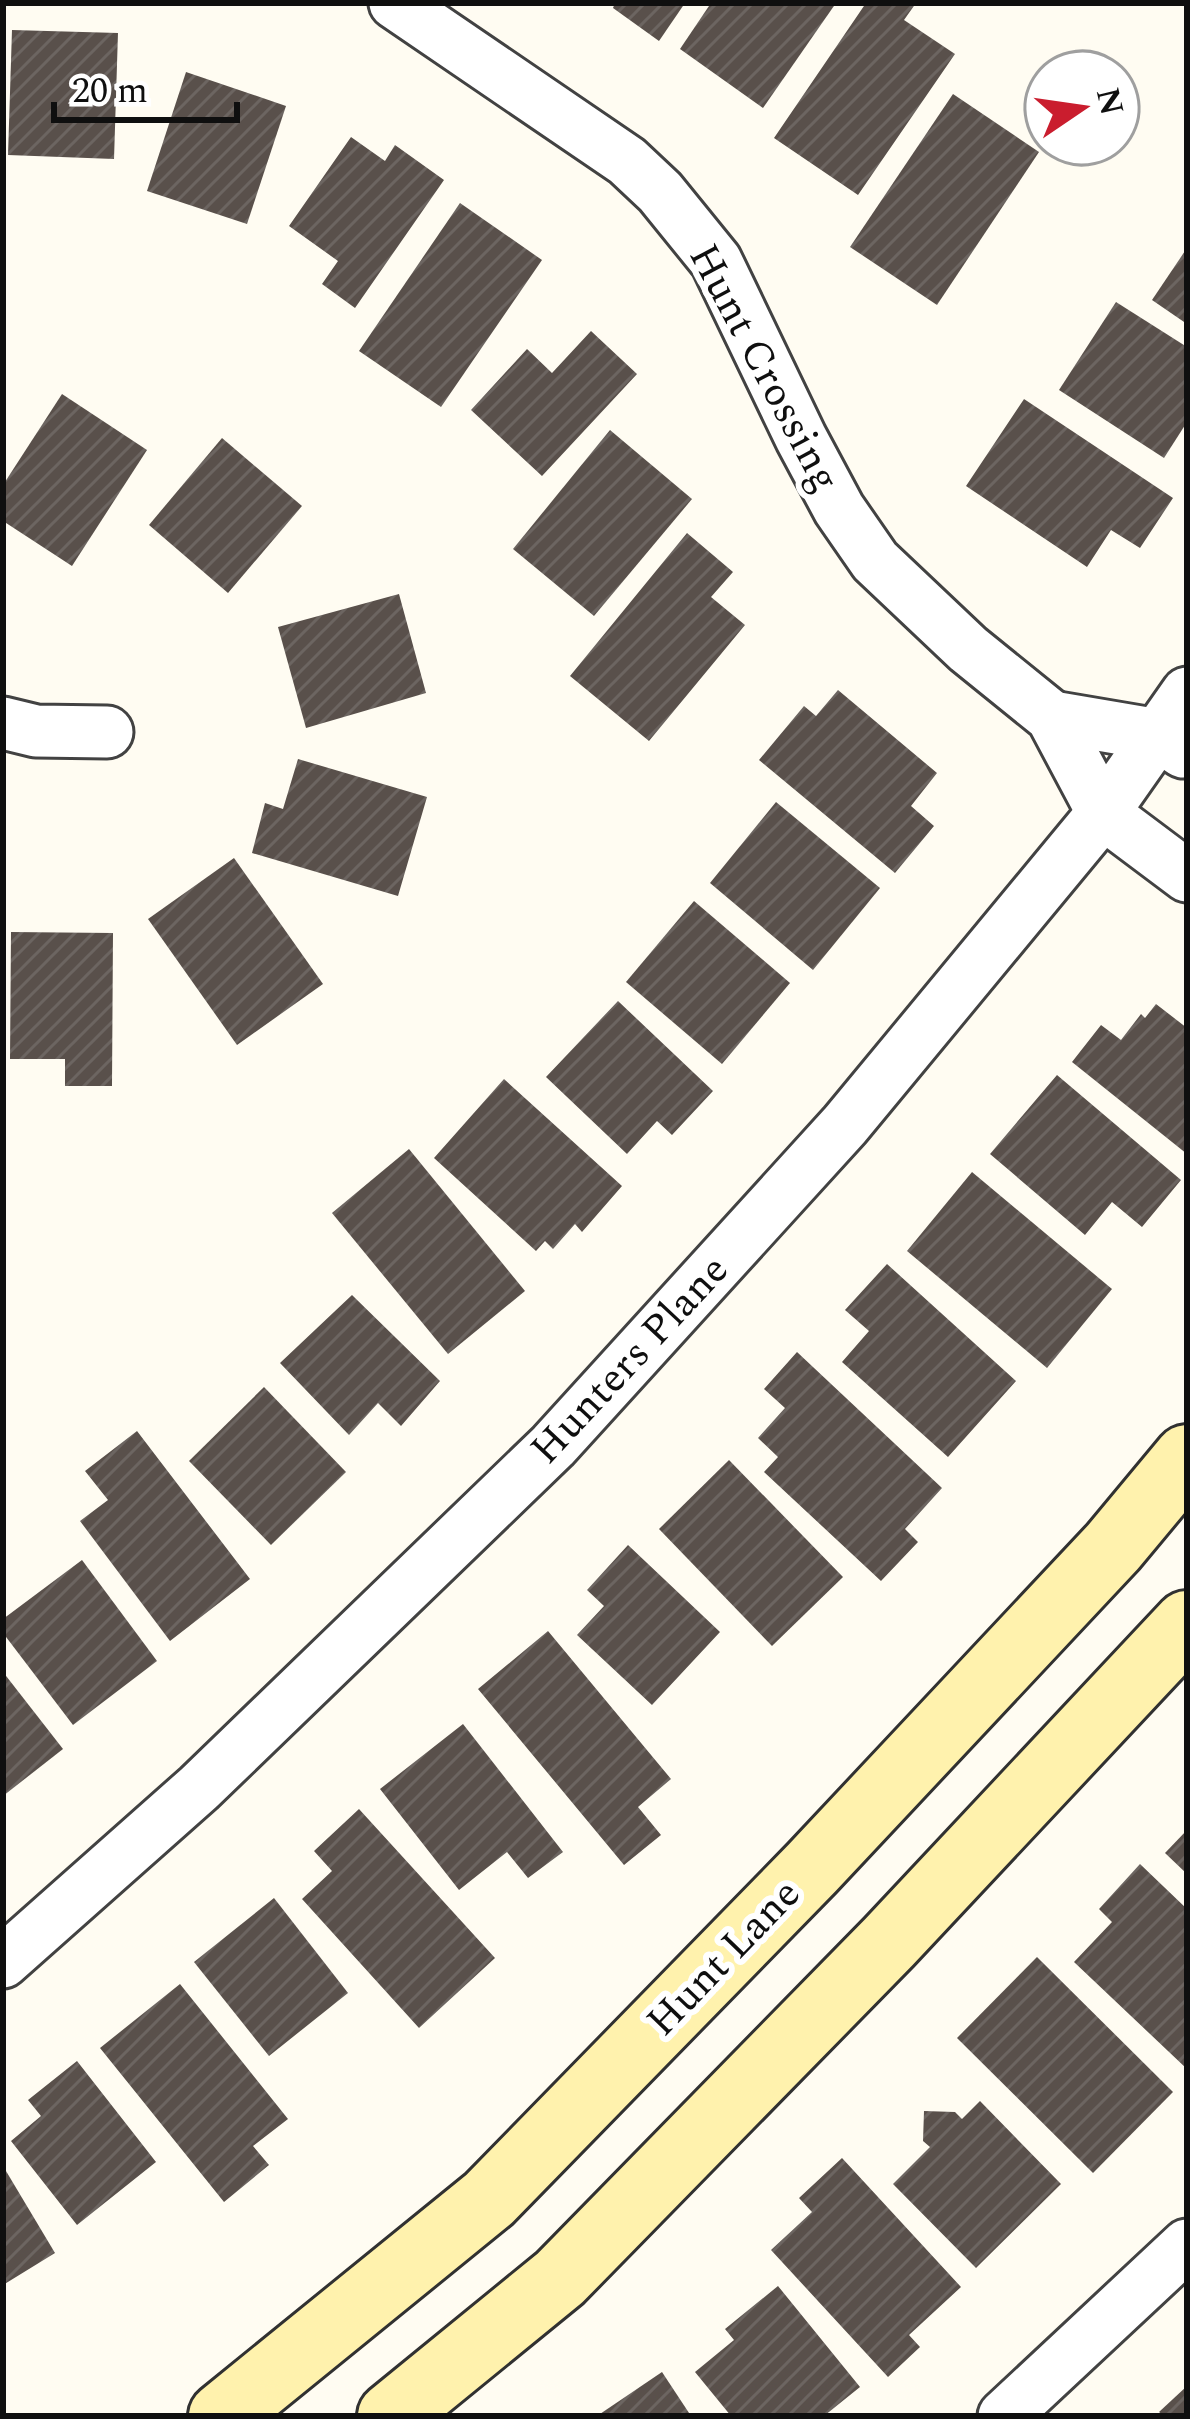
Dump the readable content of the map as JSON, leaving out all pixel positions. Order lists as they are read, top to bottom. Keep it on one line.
{"streets":{"main road":["Hunt Lane"],"street":["Hunt Crossing","Hunters Plane"]},"crossings":[["Hunt Crossing","Hunters Plane"]],"scale_bar":"20 m","north":"right"}
